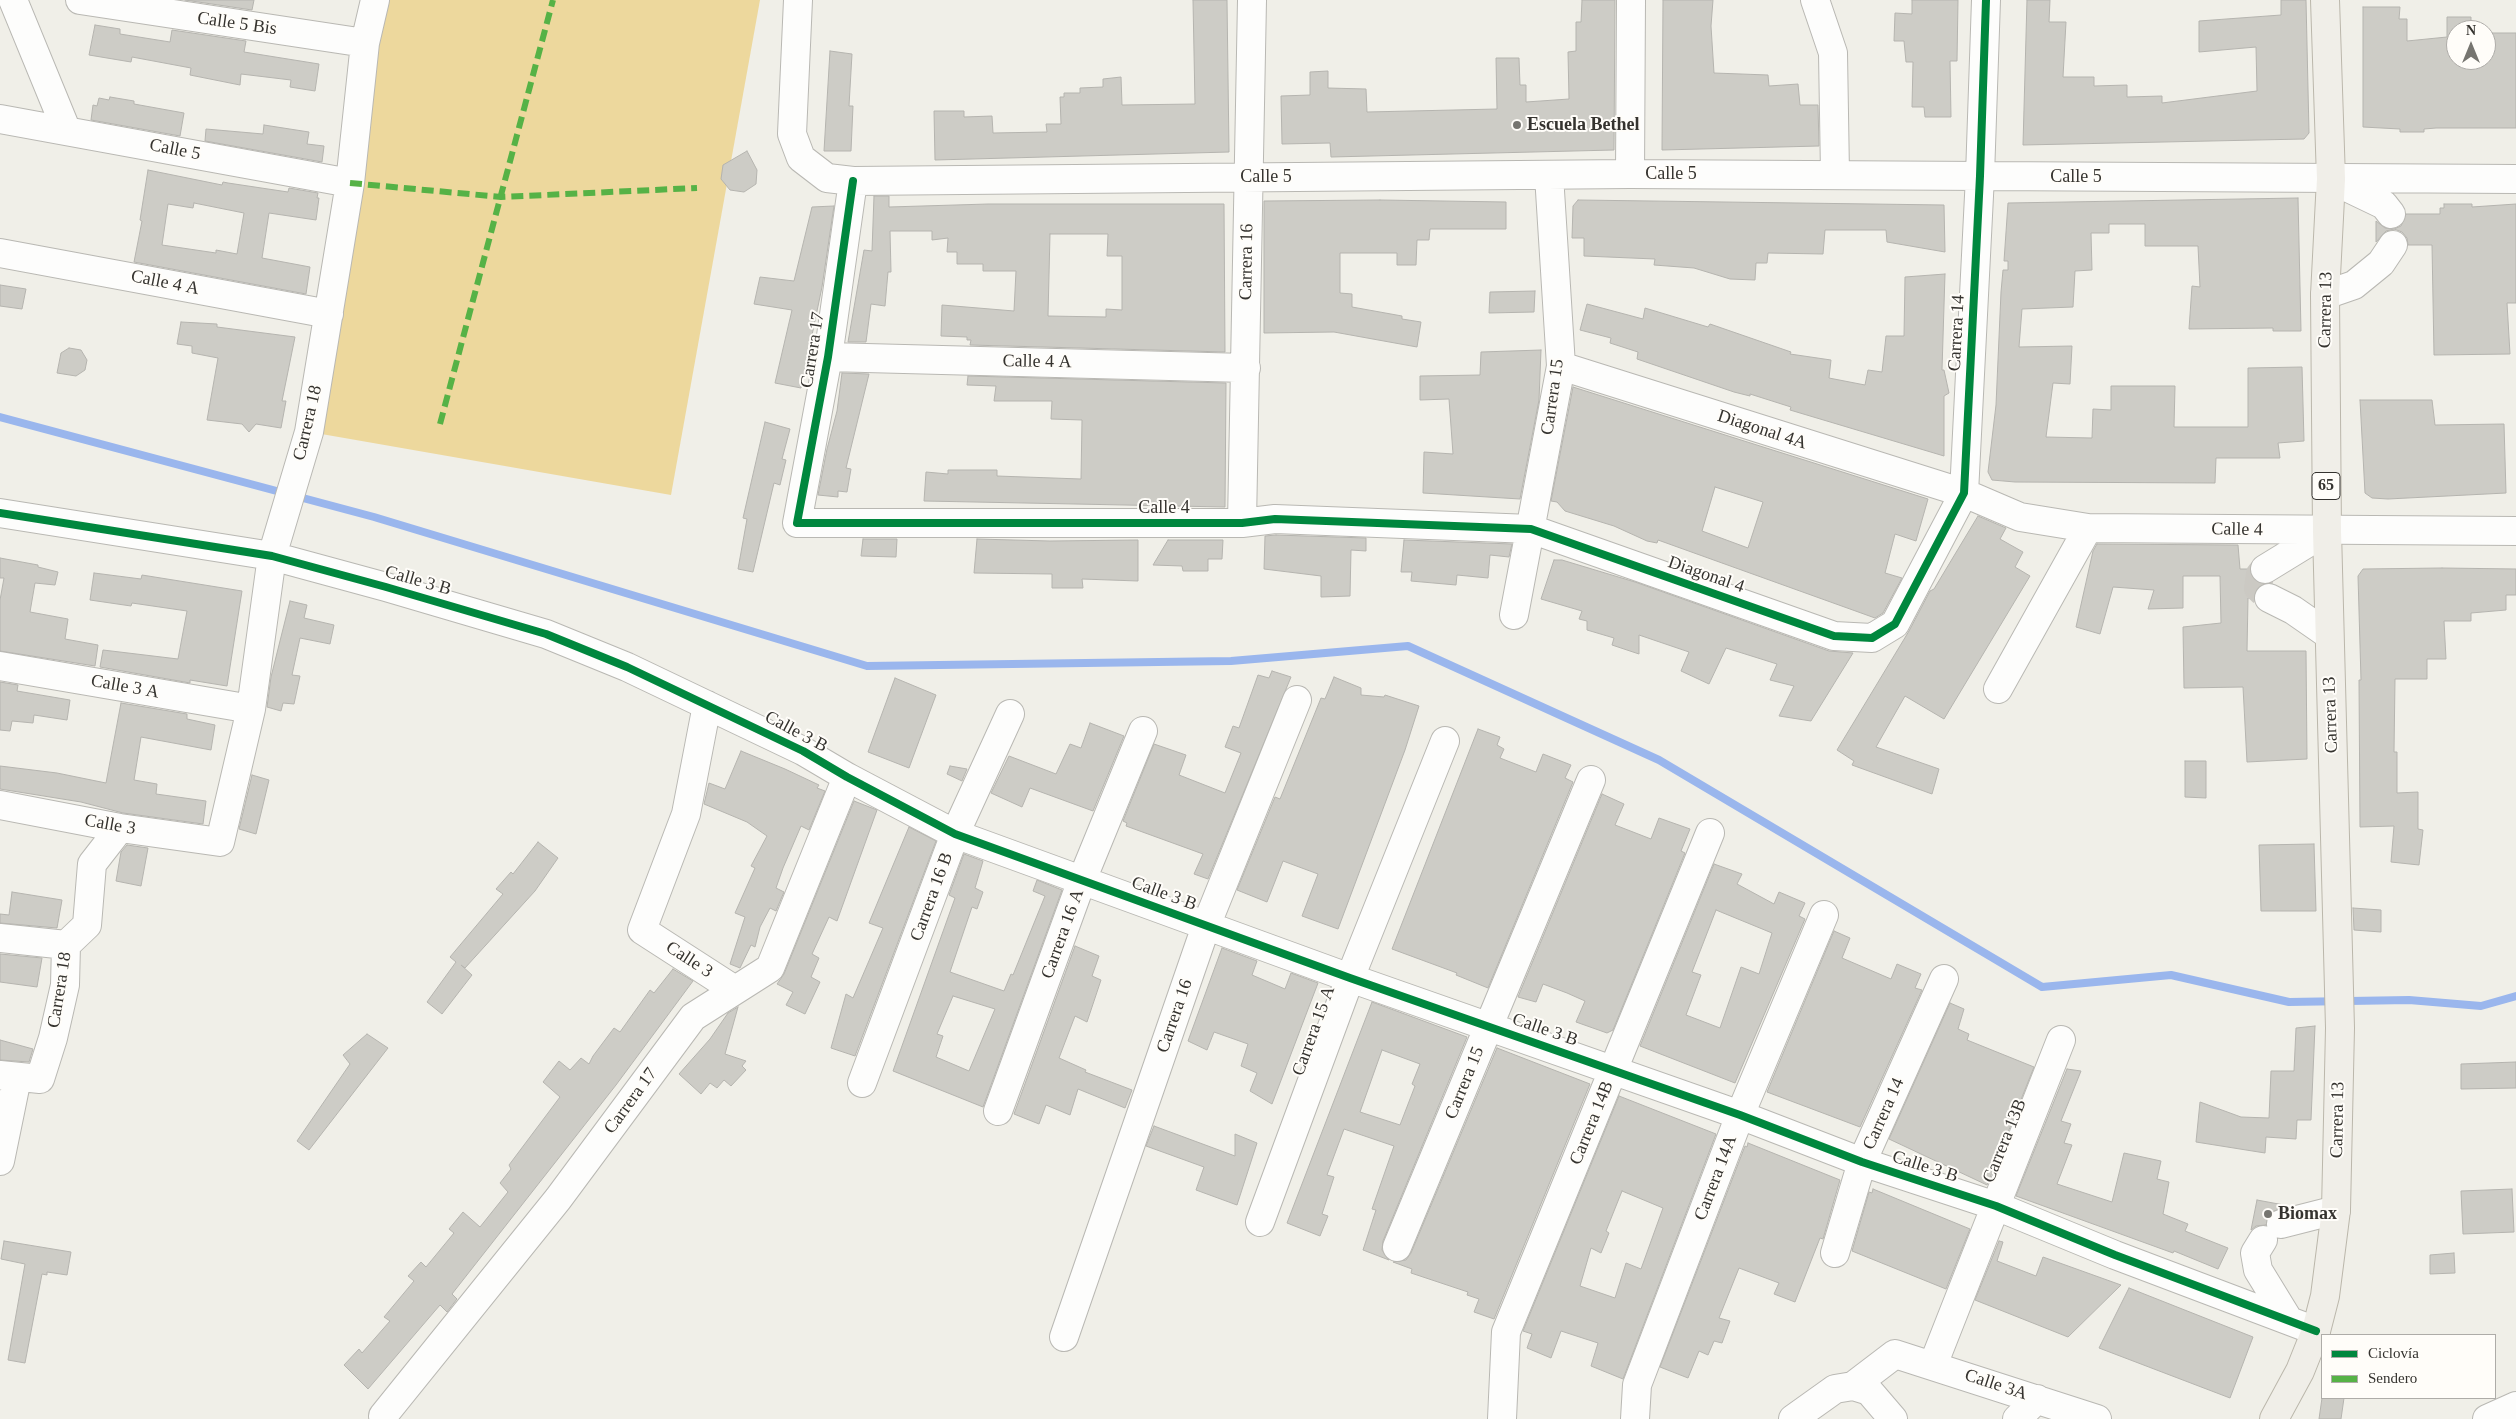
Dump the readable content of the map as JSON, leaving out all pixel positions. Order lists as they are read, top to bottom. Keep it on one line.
{"streets":{"main road":["Carrera 13","65"],"street":["Calle 5 Bis","Calle 5","Carrera 16","Calle 4 A","Carrera 14","Carrera 17","Carrera 15","Carrera 18","Diagonal 4A","Calle 4","Diagonal 4","Calle 3 B","Calle 3 A","Calle 3","Carrera 16 B","Carrera 16 A","Carrera 15 A","Carrera 14B","Carrera 13B","Carrera 14A","Calle 3A"]},"crossings":[["Calle 5 Bis","Carrera 18"],["Calle 5","Carrera 16"],["Calle 5","Carrera 13"],["Calle 5","Carrera 14"],["Calle 5","Carrera 17"],["Calle 5","Carrera 15"],["Calle 5","Carrera 18"],["Carrera 16","Calle 4 A"],["Carrera 16","Calle 4"],["Carrera 16","Calle 3 B"],["Calle 4 A","Carrera 17"],["Calle 4 A","Carrera 18"],["Carrera 13","Calle 4"],["Carrera 13","Calle 3 B"],["Carrera 14","Diagonal 4A"],["Carrera 14","Calle 4"],["Carrera 14","Diagonal 4"],["Carrera 14","Calle 3 B"],["Carrera 17","Calle 4"],["Carrera 17","Calle 3 B"],["Carrera 17","Calle 3"],["Carrera 15","Diagonal 4A"],["Carrera 15","Calle 4"],["Carrera 15","Diagonal 4"],["Carrera 15","Calle 3 B"],["Carrera 18","Calle 3 B"],["Carrera 18","Calle 3 A"],["Carrera 18","Calle 3"],["Diagonal 4A","Calle 4"],["Calle 4","Diagonal 4"],["Calle 3 B","Calle 3"],["Calle 3 B","Carrera 16 B"],["Calle 3 B","Carrera 16 A"],["Calle 3 B","Carrera 15 A"],["Calle 3 B","Carrera 14B"],["Calle 3 B","Carrera 13B"],["Calle 3 B","Carrera 14A"],["Carrera 13B","Calle 3A"]],"places":["Escuela Bethel","Biomax"],"legend":["Ciclovía","Sendero"],"north":"top"}
